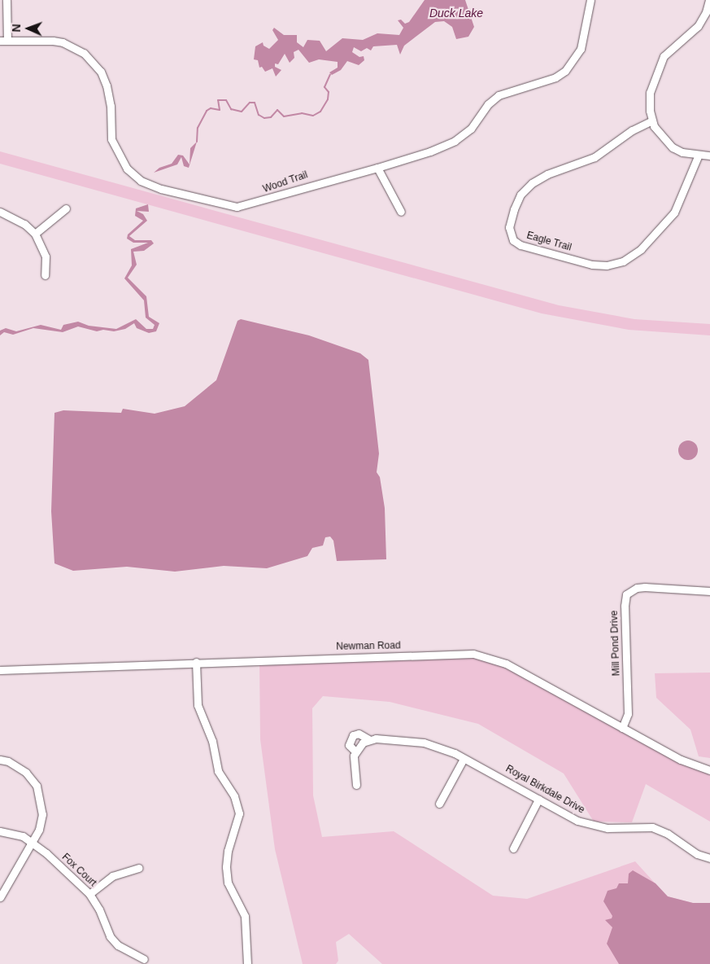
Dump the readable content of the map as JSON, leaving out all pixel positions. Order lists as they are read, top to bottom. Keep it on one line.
{"streets":{"street":["Wood Trail","Eagle Trail","Mill Pond Drive","Newman Road","Royal Birkdale Drive","Fox Court"]},"crossings":[["Mill Pond Drive","Newman Road"]],"water":["Duck Lake"],"north":"left"}
